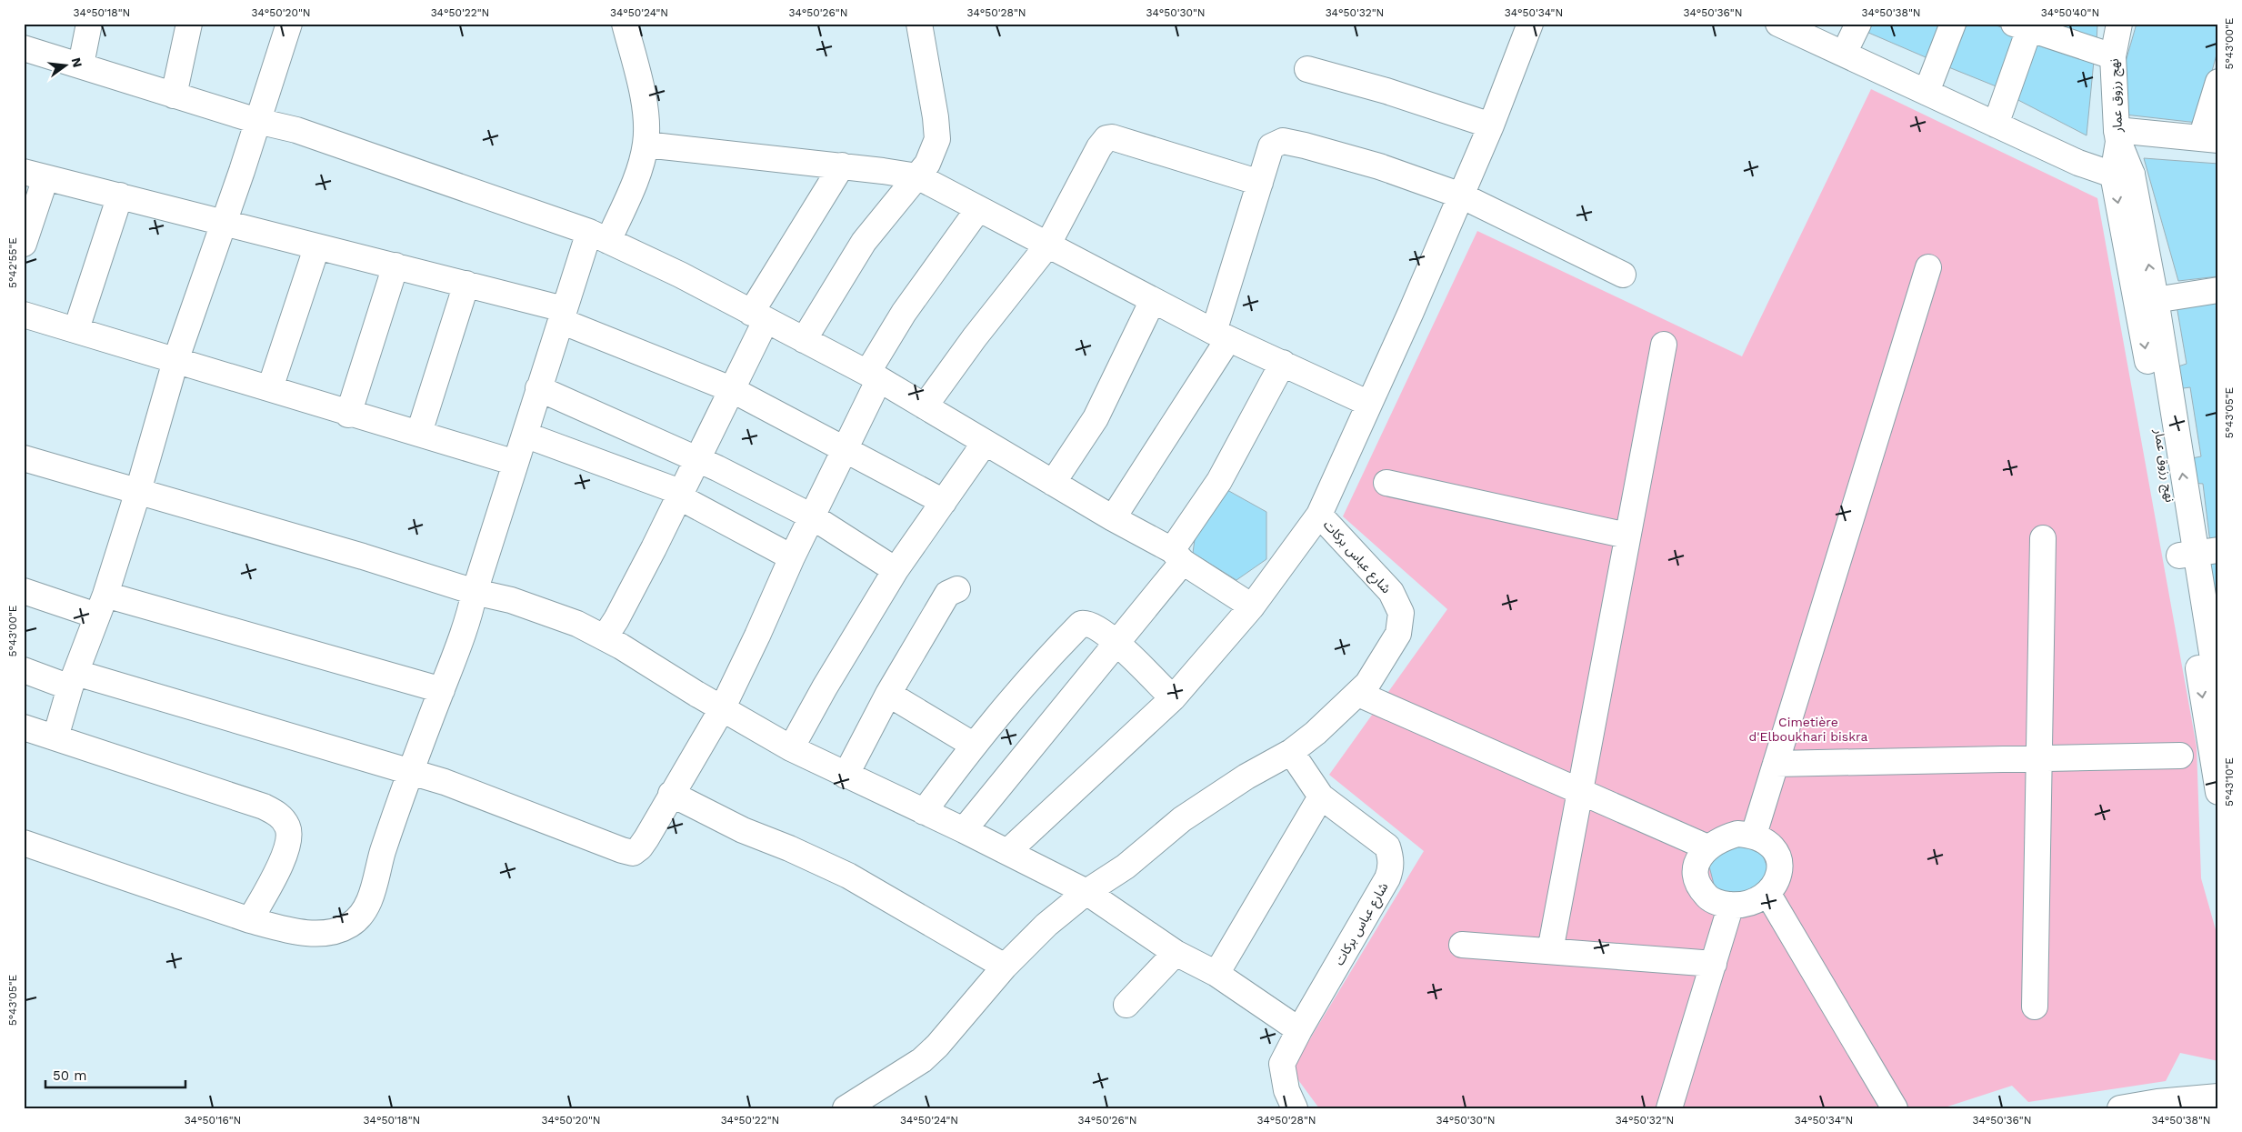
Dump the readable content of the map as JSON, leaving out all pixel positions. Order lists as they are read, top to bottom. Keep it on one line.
{"streets":{"street":["نهج رزوق عمار","شارع عباس بركات"]},"parks":["Cimetière d'Elboukhari biskra"],"scale_bar":"50 m","north":"right","coordinates":["34°50'18\"N","34°50'20\"N","34°50'22\"N","34°50'24\"N","34°50'26\"N","34°50'28\"N","34°50'30\"N","34°50'32\"N","34°50'34\"N","34°50'36\"N","34°50'38\"N","34°50'40\"N","5°43'00\"E","5°42'55\"E","5°43'05\"E","5°43'10\"E","34°50'16\"N"]}
